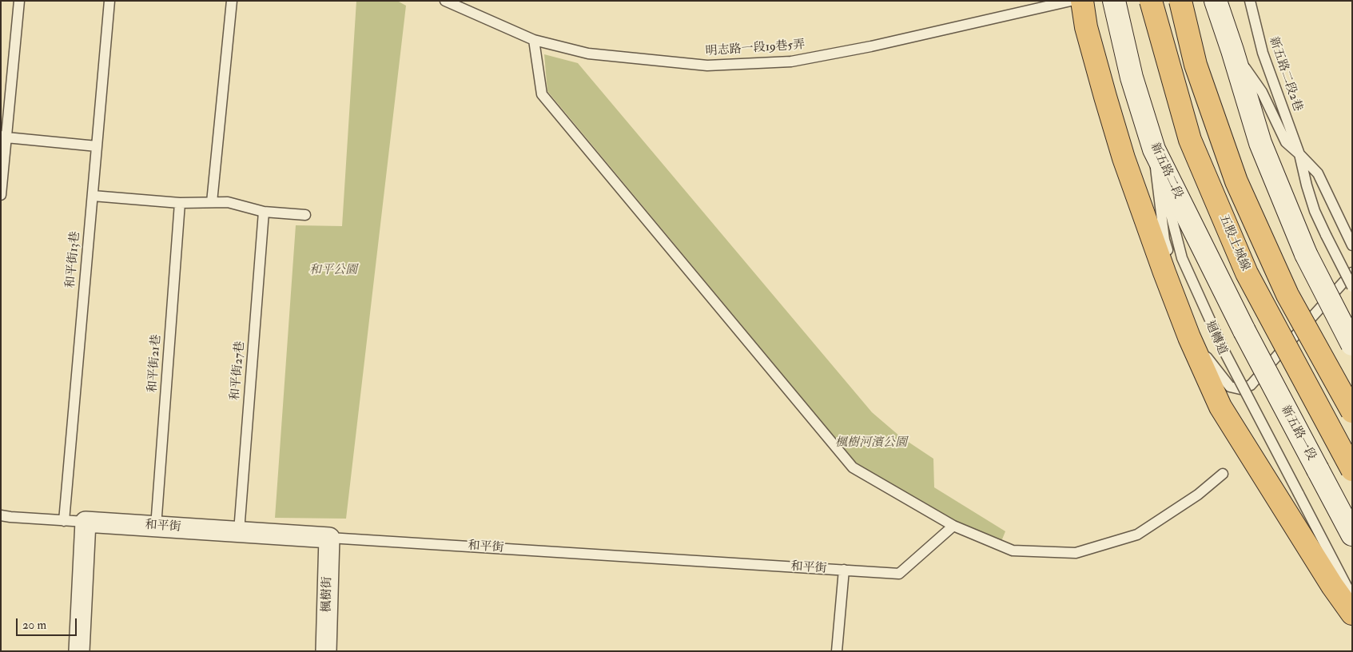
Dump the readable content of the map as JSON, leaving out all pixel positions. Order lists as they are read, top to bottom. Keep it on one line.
{"streets":{"highway":["五股土城線"],"main road":["新五路二段","新五路一段"],"street":["和平街","楓樹街"],"lane":["明志路一段19巷5弄","新五路二段2巷","和平街13巷","迴轉道","和平街21巷","和平街27巷"]},"crossings":[["新五路二段","新五路一段"],["和平街13巷","和平街"],["和平街21巷","和平街"],["和平街27巷","和平街"],["和平街","楓樹街"]],"parks":["和平公園","楓樹河濱公園"],"scale_bar":"20 m"}
